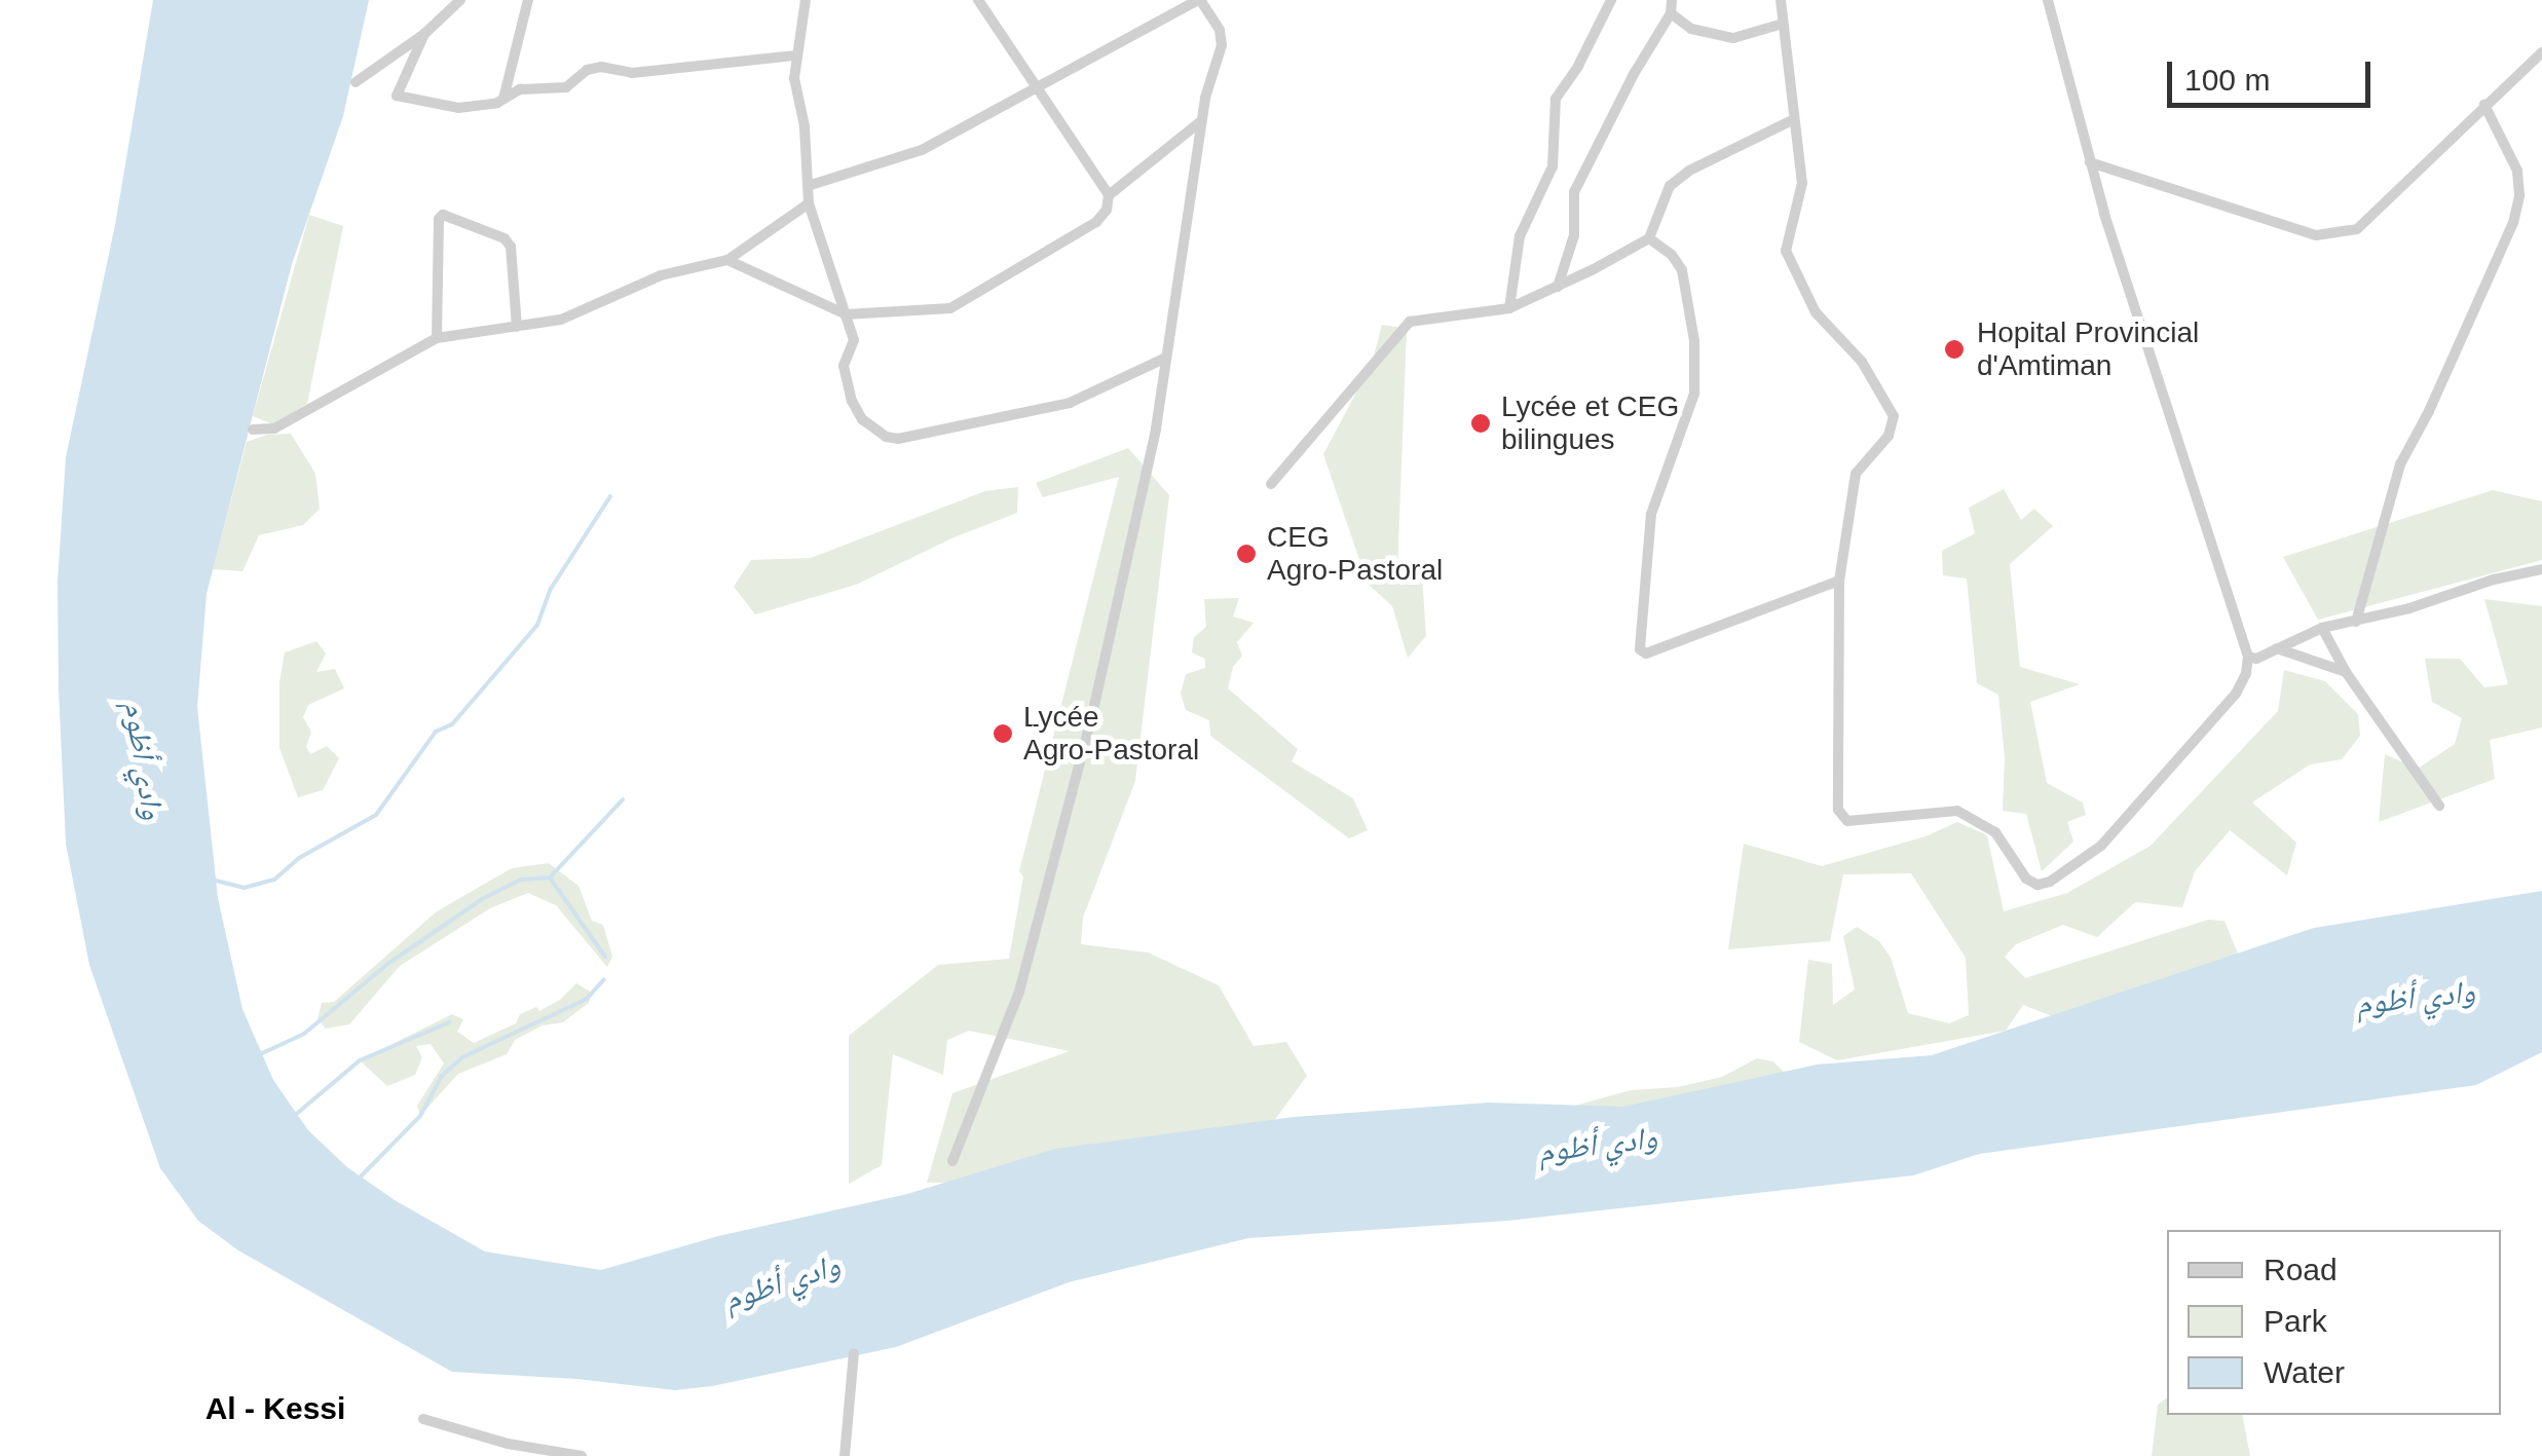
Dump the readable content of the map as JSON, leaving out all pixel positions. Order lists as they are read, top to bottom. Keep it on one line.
{"districts":["Al - Kessi"],"water":["وادي أظوم"],"places":["Hopital Provincial d'Amtiman","Lycée et CEG bilingues","CEG Agro-Pastoral","Lycée Agro-Pastoral"],"legend":["Road","Park","Water"],"scale_bar":"100 m"}
